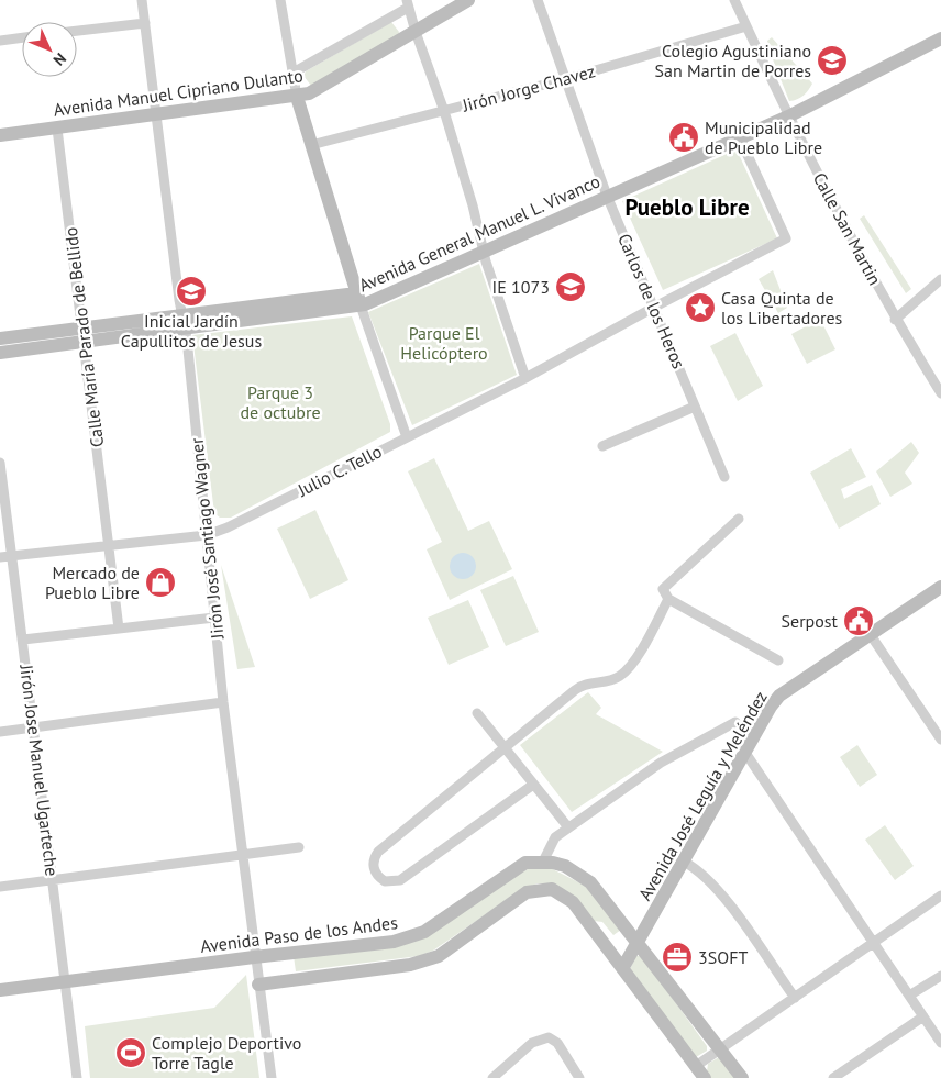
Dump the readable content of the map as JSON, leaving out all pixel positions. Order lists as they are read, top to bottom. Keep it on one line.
{"streets":{"street":["Jirón Jorge Chavez","Avenida Manuel Cipriano Dulanto","Calle San Martin","Avenida General Manuel L. Vivanco","Carlos de los Heros","Calle María Parado de Bellido","Julio C. Tello","Jirón José Santiago Wagner","Jirón Jose Manuel Ugarteche","Avenida José Leguía y Meléndez","Avenida Paso de los Andes"]},"crossings":[["Jirón Jorge Chavez","Calle San Martin"],["Jirón Jorge Chavez","Carlos de los Heros"],["Avenida Manuel Cipriano Dulanto","Calle María Parado de Bellido"],["Avenida Manuel Cipriano Dulanto","Jirón José Santiago Wagner"],["Calle San Martin","Avenida General Manuel L. Vivanco"],["Avenida General Manuel L. Vivanco","Carlos de los Heros"],["Avenida General Manuel L. Vivanco","Calle María Parado de Bellido"],["Avenida General Manuel L. Vivanco","Julio C. Tello"],["Avenida General Manuel L. Vivanco","Jirón José Santiago Wagner"],["Carlos de los Heros","Julio C. Tello"],["Calle María Parado de Bellido","Julio C. Tello"],["Julio C. Tello","Jirón José Santiago Wagner"],["Julio C. Tello","Jirón Jose Manuel Ugarteche"],["Jirón José Santiago Wagner","Avenida Paso de los Andes"],["Jirón Jose Manuel Ugarteche","Avenida Paso de los Andes"],["Avenida José Leguía y Meléndez","Avenida Paso de los Andes"]],"districts":["Pueblo Libre"],"parks":["Parque El Helicóptero","Parque 3 de octubre"],"places":{"school or university":["Colegio Agustiniano San Martin de Porres","IE 1073","Inicial Jardín Capullitos de Jesus"],"public building":["Municipalidad de Pueblo Libre","Serpost"],"place":["Casa Quinta de los Libertadores"],"shop":["Mercado de Pueblo Libre"],"office":["3SOFT"],"sports":["Complejo Deportivo Torre Tagle"]},"north":"bottom right"}
